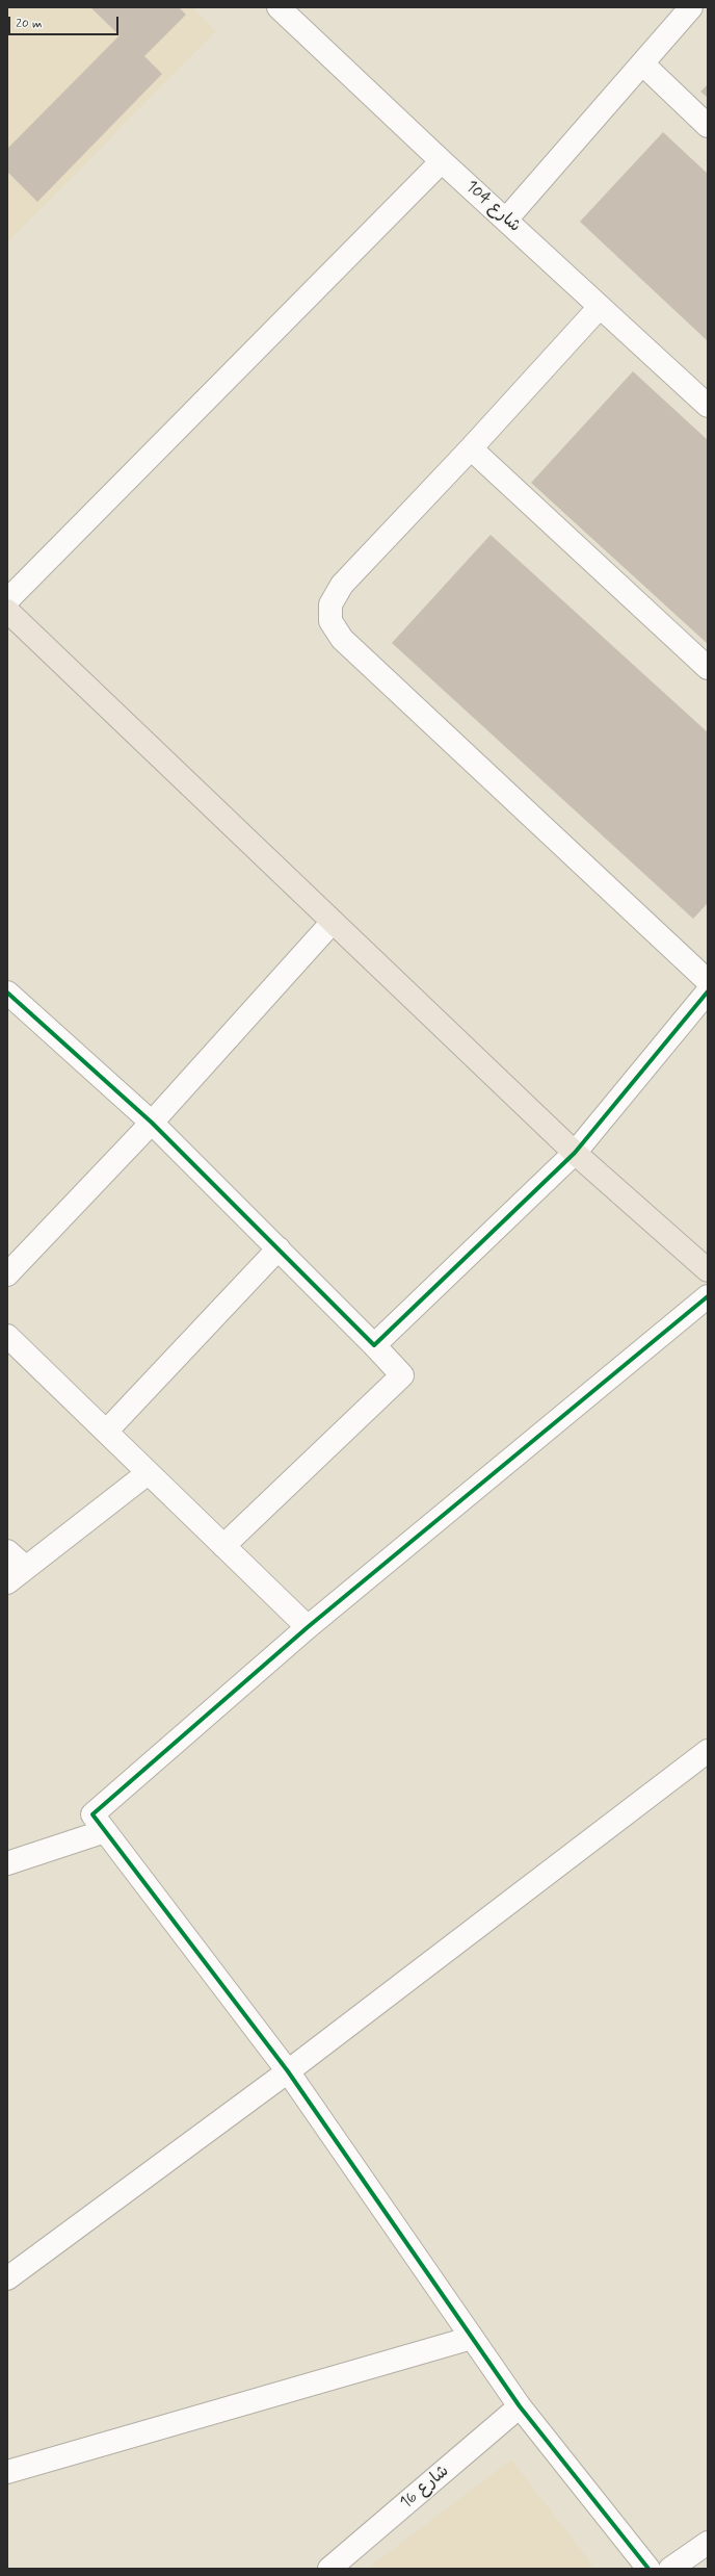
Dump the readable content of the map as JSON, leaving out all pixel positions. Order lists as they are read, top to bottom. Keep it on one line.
{"streets":{"street":["شارع 104","شارع 16"]},"scale_bar":"20 m"}
